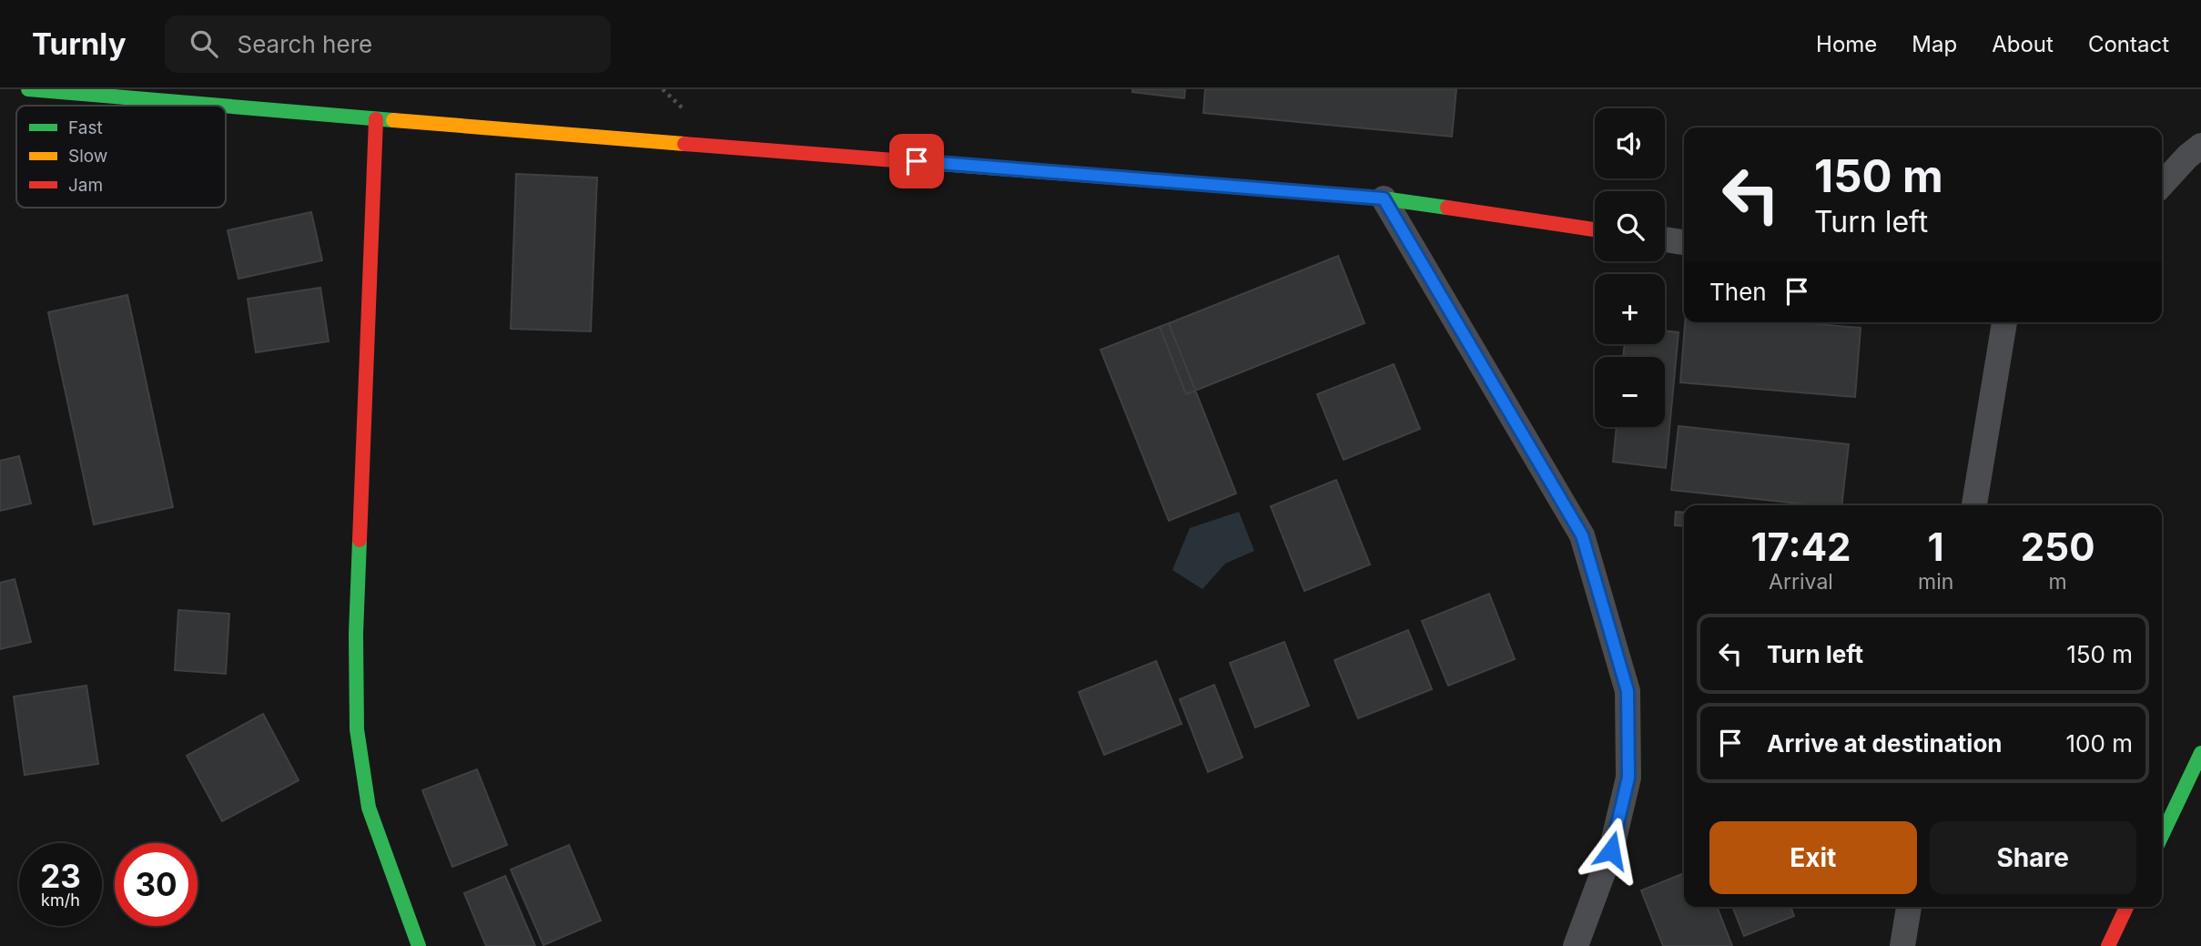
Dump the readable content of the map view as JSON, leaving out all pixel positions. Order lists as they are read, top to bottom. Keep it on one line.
{"legend":["Fast","Slow","Jam"],"page":{"header":"Turnly","search":"Search here","nav":["Home","Map","About","Contact"],"map_buttons":["+","−"],"turn":["150 m","Turn left"],"then":"Then","eta":["17:42","Arrival","1","min","250","m"],"list":[{"name":"Turn left","value":"150 m"},{"name":"Arrive at destination","value":"100 m"}],"buttons":["Exit","Share"],"speed":"23 km/h","limit":"30"}}
